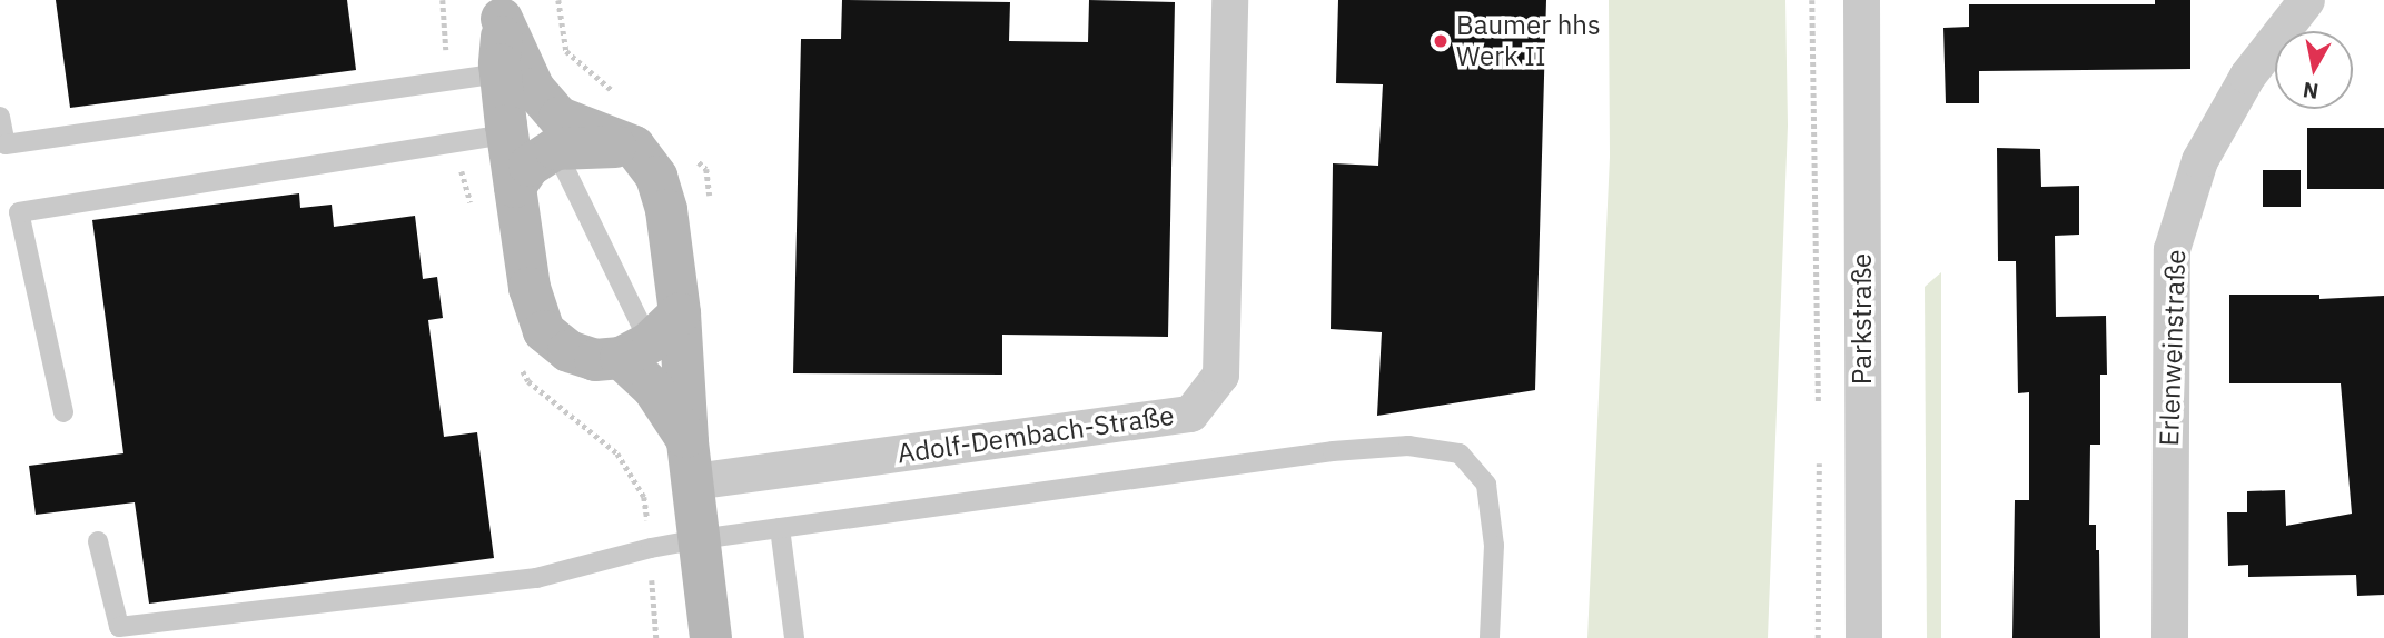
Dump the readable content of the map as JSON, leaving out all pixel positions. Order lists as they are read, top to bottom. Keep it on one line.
{"streets":{"street":["Parkstraße","Erlenweinstraße","Adolf-Dembach-Straße"]},"places":["Baumer hhs Werk II"],"north":"bottom"}
